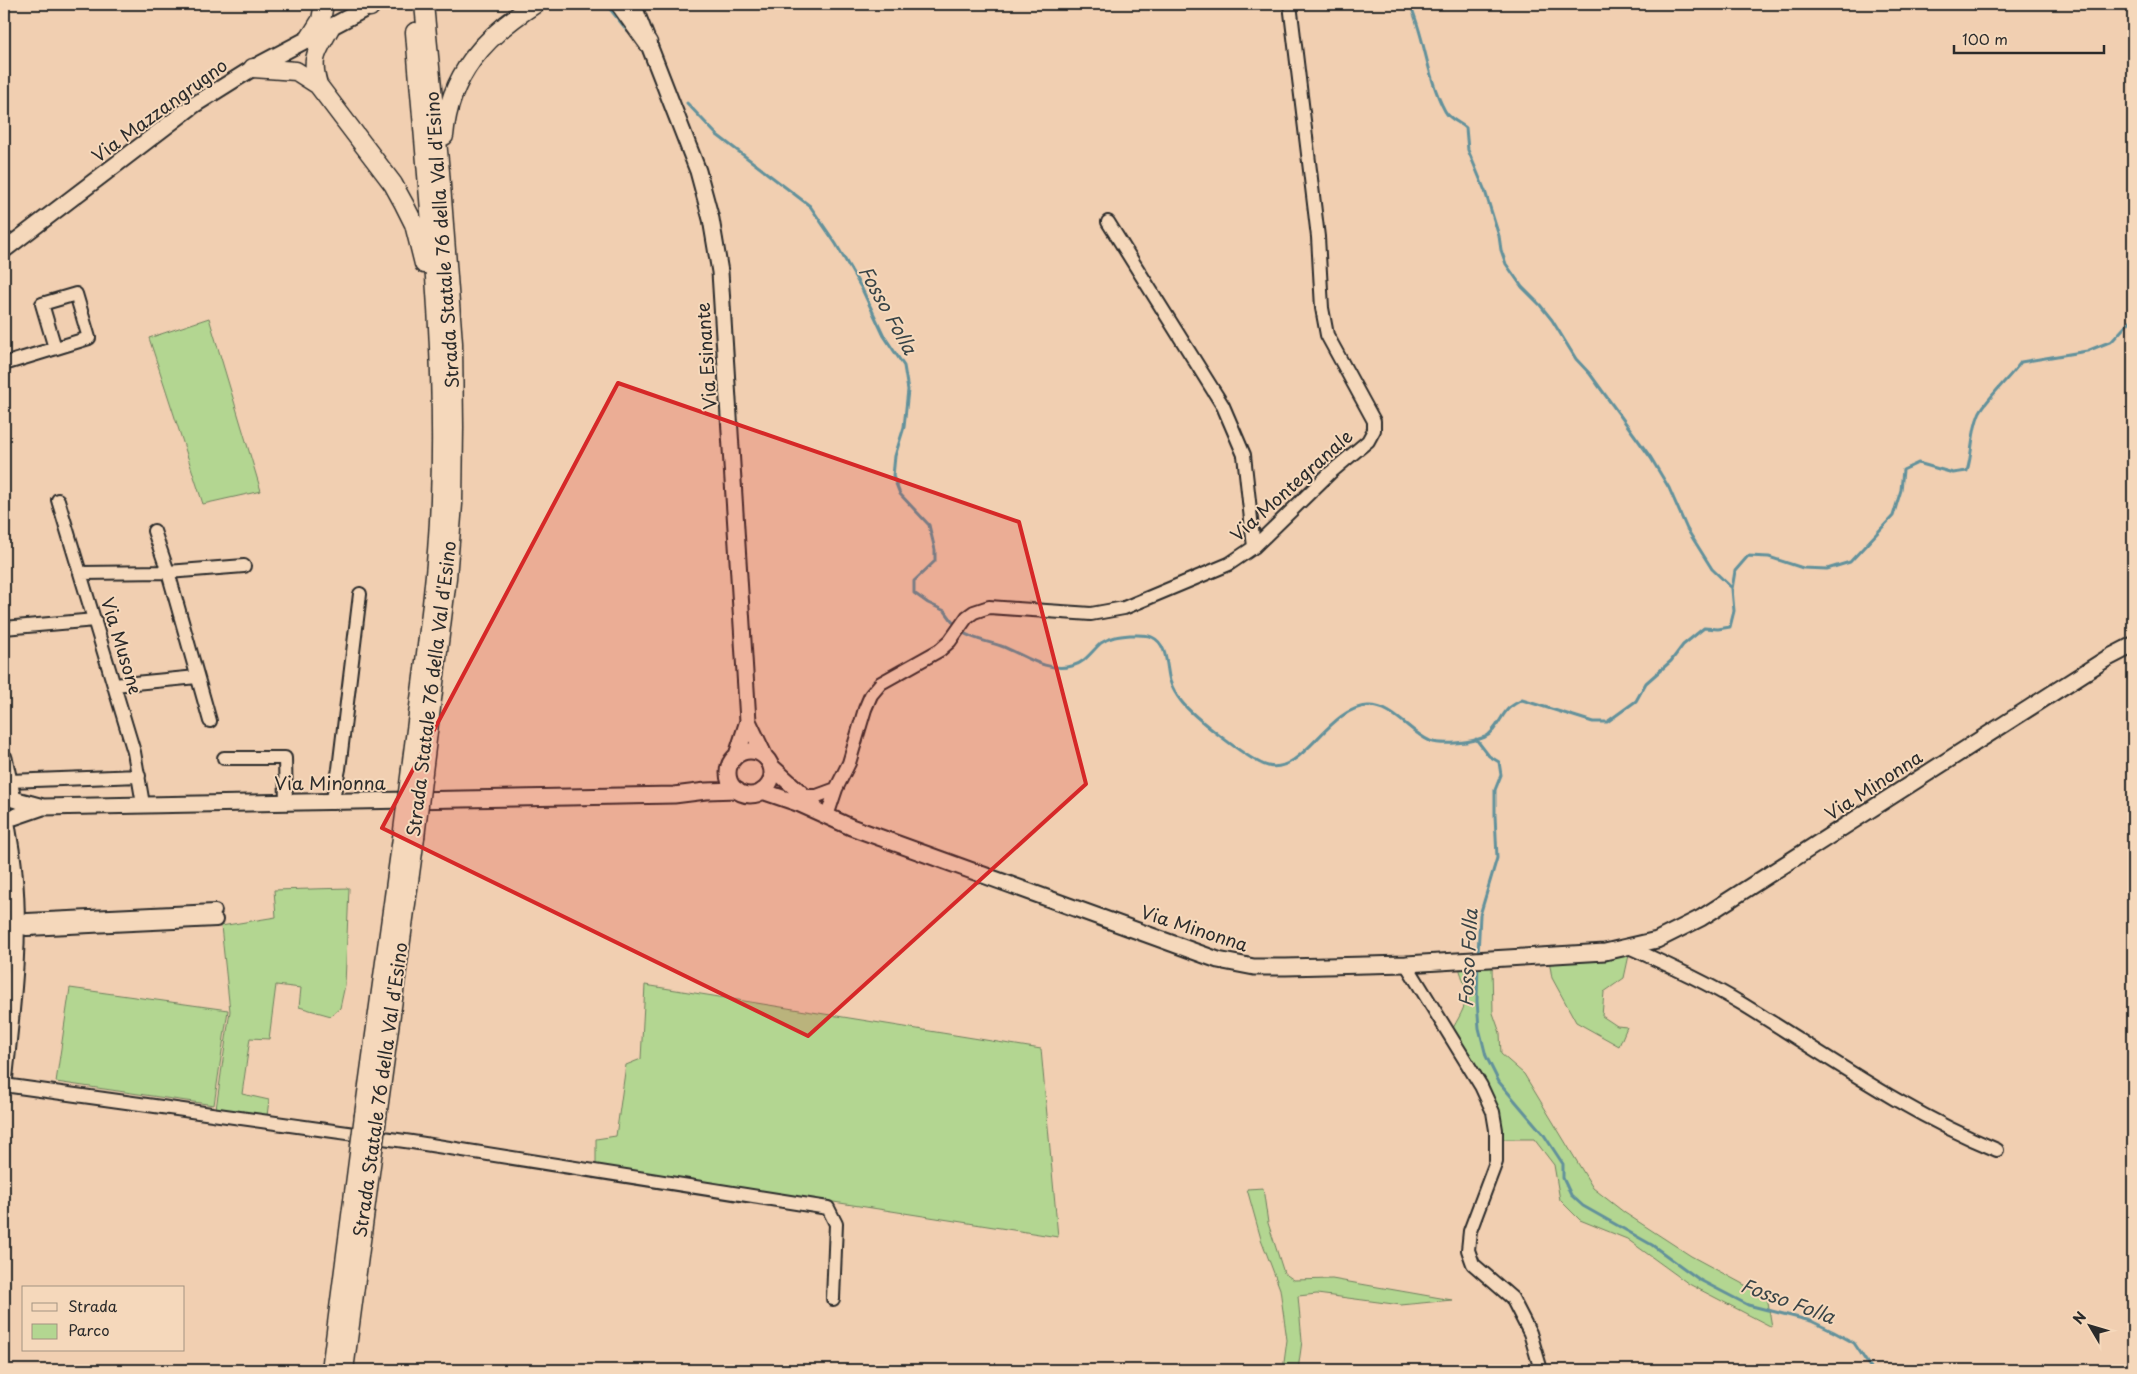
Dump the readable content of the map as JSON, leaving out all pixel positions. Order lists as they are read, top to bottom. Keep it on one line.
{"streets":{"highway":["Strada Statale 76 della Val d'Esino"],"main road":["Via Mazzangrugno","Via Esinante","Via Minonna"],"street":["Via Montegranale","Via Musone"]},"crossings":[["Via Esinante","Via Minonna"],["Via Montegranale","Via Minonna"],["Via Musone","Via Minonna"]],"water":["Fosso Folla"],"legend":["Strada","Parco"],"scale_bar":"100 m","north":"top left"}
